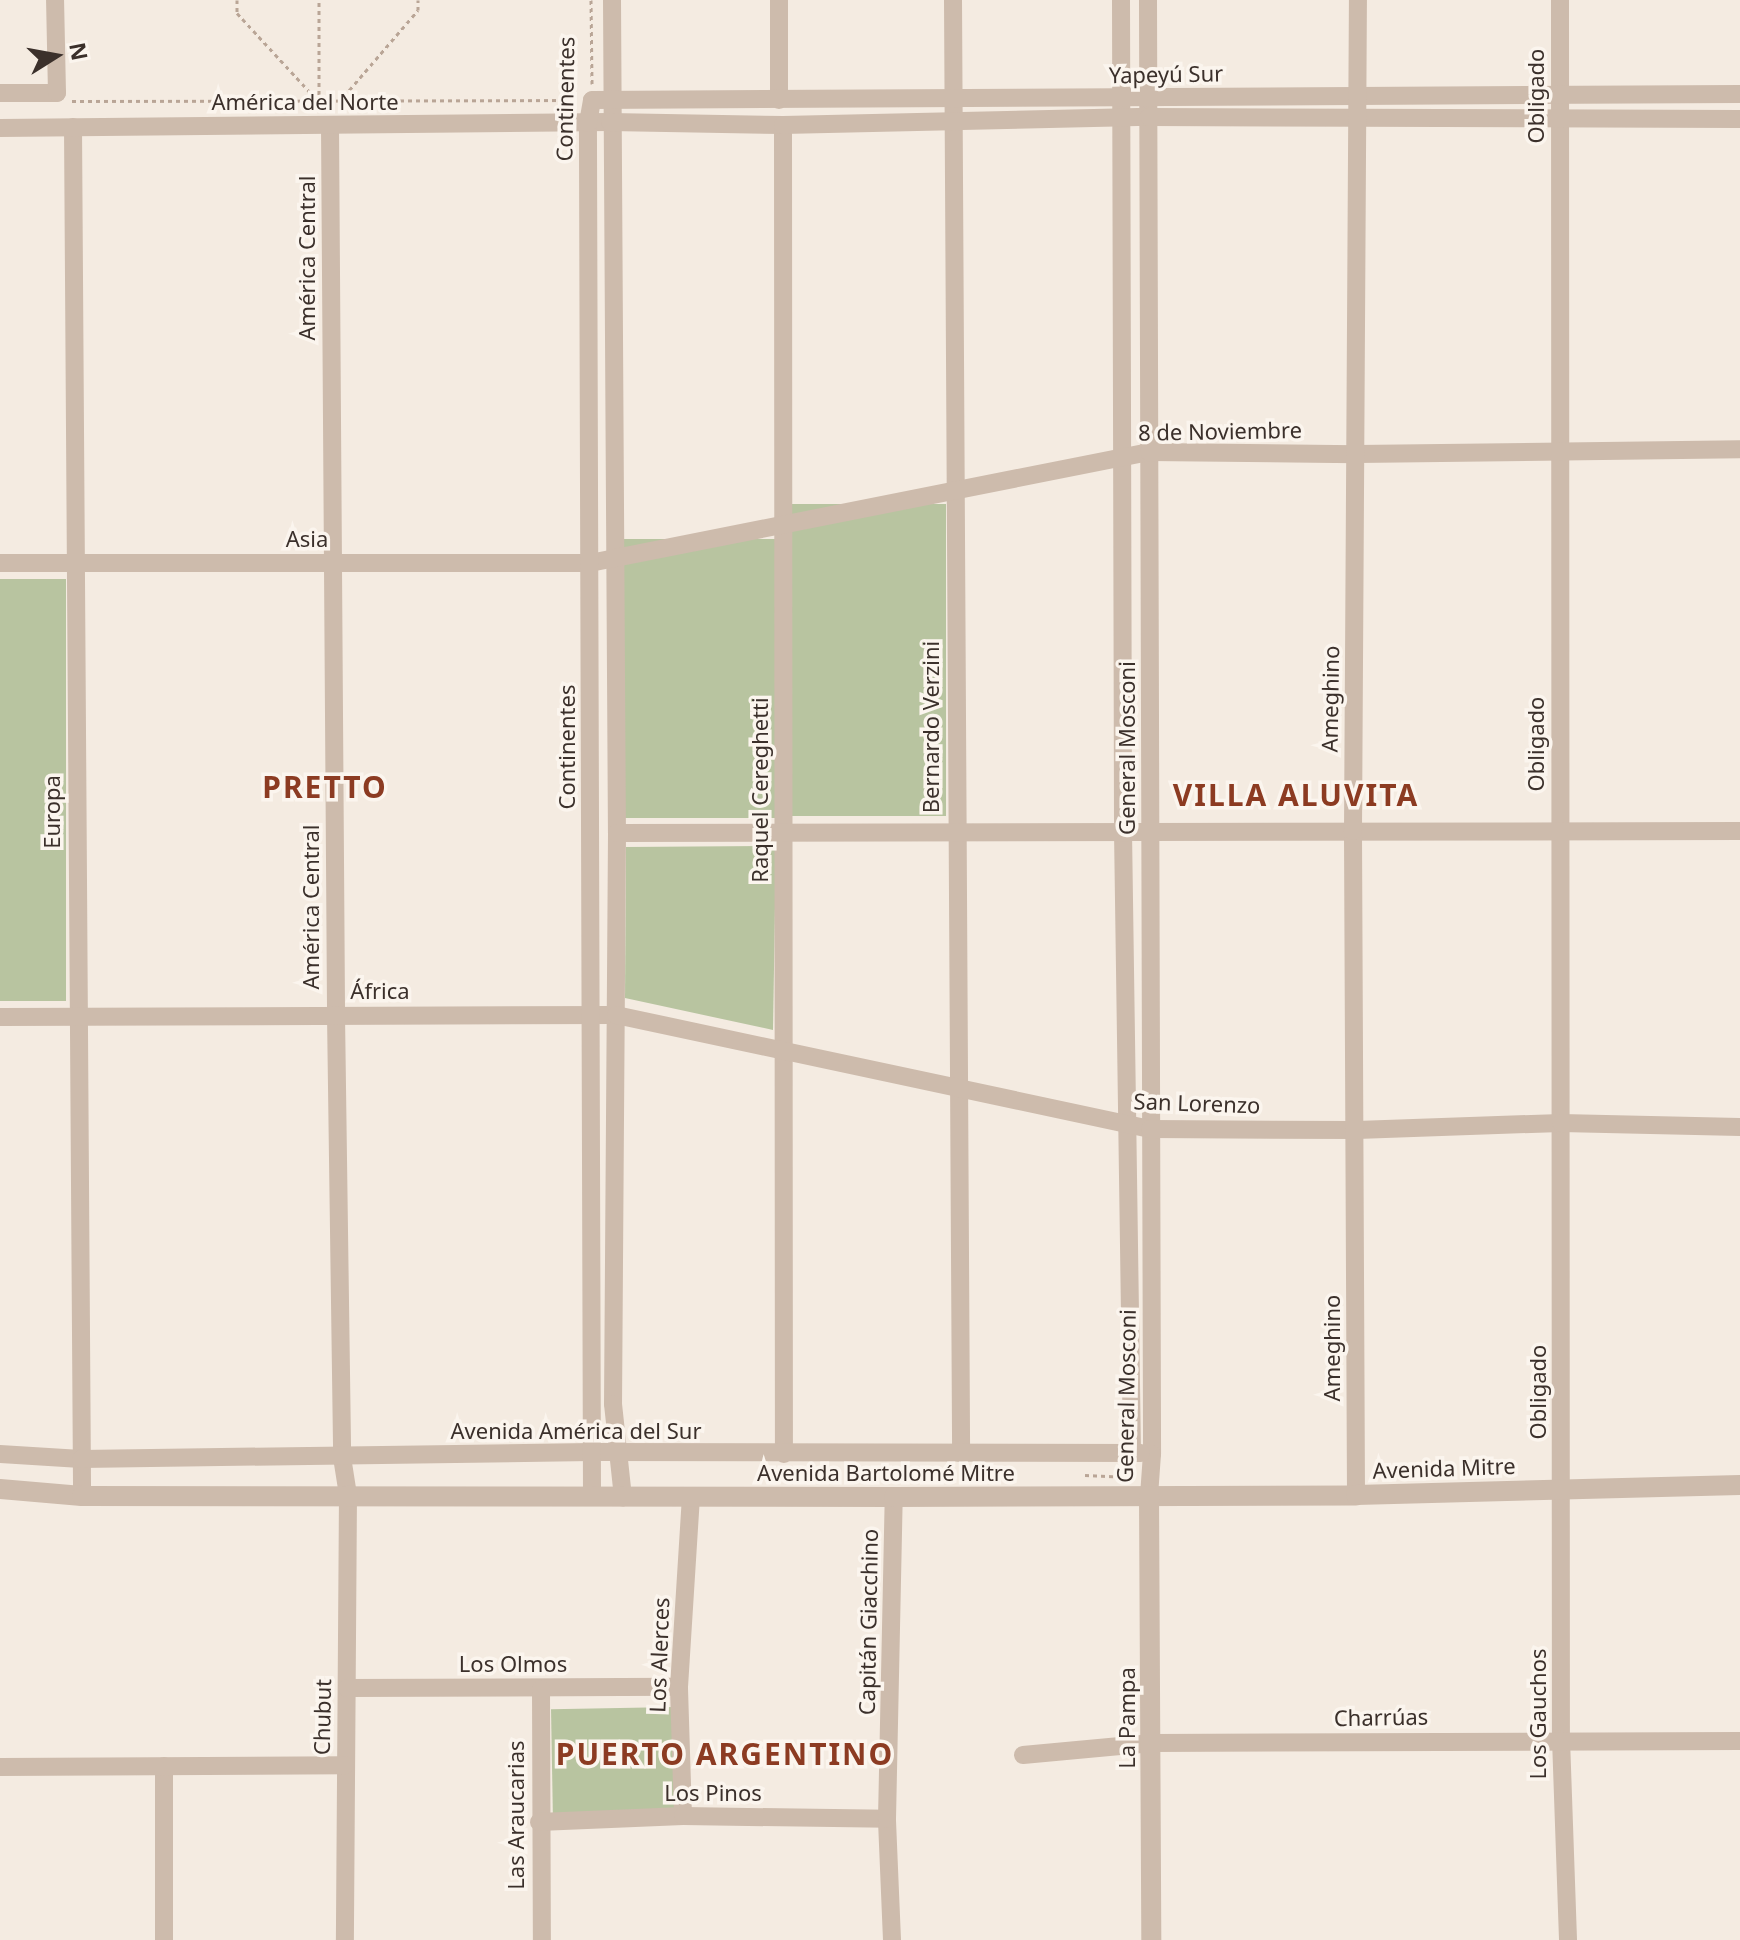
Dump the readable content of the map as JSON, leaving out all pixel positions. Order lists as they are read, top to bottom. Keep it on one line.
{"streets":{"street":["Yapeyú Sur","Obligado","Continentes","América del Norte","América Central","8 de Noviembre","Asia","Ameghino","Bernardo Verzini","General Mosconi","Raquel Cereghetti","Europa","África","San Lorenzo","Avenida América del Sur","Avenida Mitre","Avenida Bartolomé Mitre","Capitán Giacchino","Los Alerces","Los Olmos","Los Gauchos","Chubut","Charrúas","La Pampa","Los Pinos","Las Araucarias"]},"crossings":[["Yapeyú Sur","Obligado"],["Yapeyú Sur","Continentes"],["Yapeyú Sur","América del Norte"],["Yapeyú Sur","Ameghino"],["Yapeyú Sur","Bernardo Verzini"],["Yapeyú Sur","General Mosconi"],["Yapeyú Sur","Raquel Cereghetti"],["Obligado","8 de Noviembre"],["Obligado","San Lorenzo"],["Obligado","Avenida Mitre"],["Obligado","Los Gauchos"],["Continentes","América del Norte"],["Continentes","8 de Noviembre"],["Continentes","Asia"],["Continentes","África"],["Continentes","San Lorenzo"],["Continentes","Avenida América del Sur"],["Continentes","Avenida Bartolomé Mitre"],["América del Norte","América Central"],["América del Norte","Europa"],["América Central","Asia"],["América Central","África"],["América Central","Avenida América del Sur"],["América Central","Chubut"],["8 de Noviembre","Asia"],["8 de Noviembre","Ameghino"],["8 de Noviembre","Bernardo Verzini"],["8 de Noviembre","General Mosconi"],["8 de Noviembre","Raquel Cereghetti"],["Asia","Europa"],["Ameghino","San Lorenzo"],["Ameghino","Avenida Mitre"],["Bernardo Verzini","San Lorenzo"],["Bernardo Verzini","Avenida América del Sur"],["General Mosconi","San Lorenzo"],["General Mosconi","Avenida América del Sur"],["General Mosconi","Avenida Mitre"],["General Mosconi","Avenida Bartolomé Mitre"],["General Mosconi","La Pampa"],["Raquel Cereghetti","San Lorenzo"],["Raquel Cereghetti","Avenida América del Sur"],["Europa","África"],["Europa","Avenida América del Sur"],["África","San Lorenzo"],["Avenida Mitre","Avenida Bartolomé Mitre"],["Avenida Mitre","Los Gauchos"],["Avenida Mitre","La Pampa"],["Avenida Bartolomé Mitre","Capitán Giacchino"],["Avenida Bartolomé Mitre","Los Alerces"],["Avenida Bartolomé Mitre","La Pampa"],["Capitán Giacchino","Los Pinos"],["Los Alerces","Los Olmos"],["Los Alerces","Los Pinos"],["Los Olmos","Chubut"],["Los Olmos","Las Araucarias"],["Los Gauchos","Charrúas"],["Charrúas","La Pampa"],["Los Pinos","Las Araucarias"]],"districts":["PRETTO","VILLA ALUVITA","PUERTO ARGENTINO"],"north":"right"}
